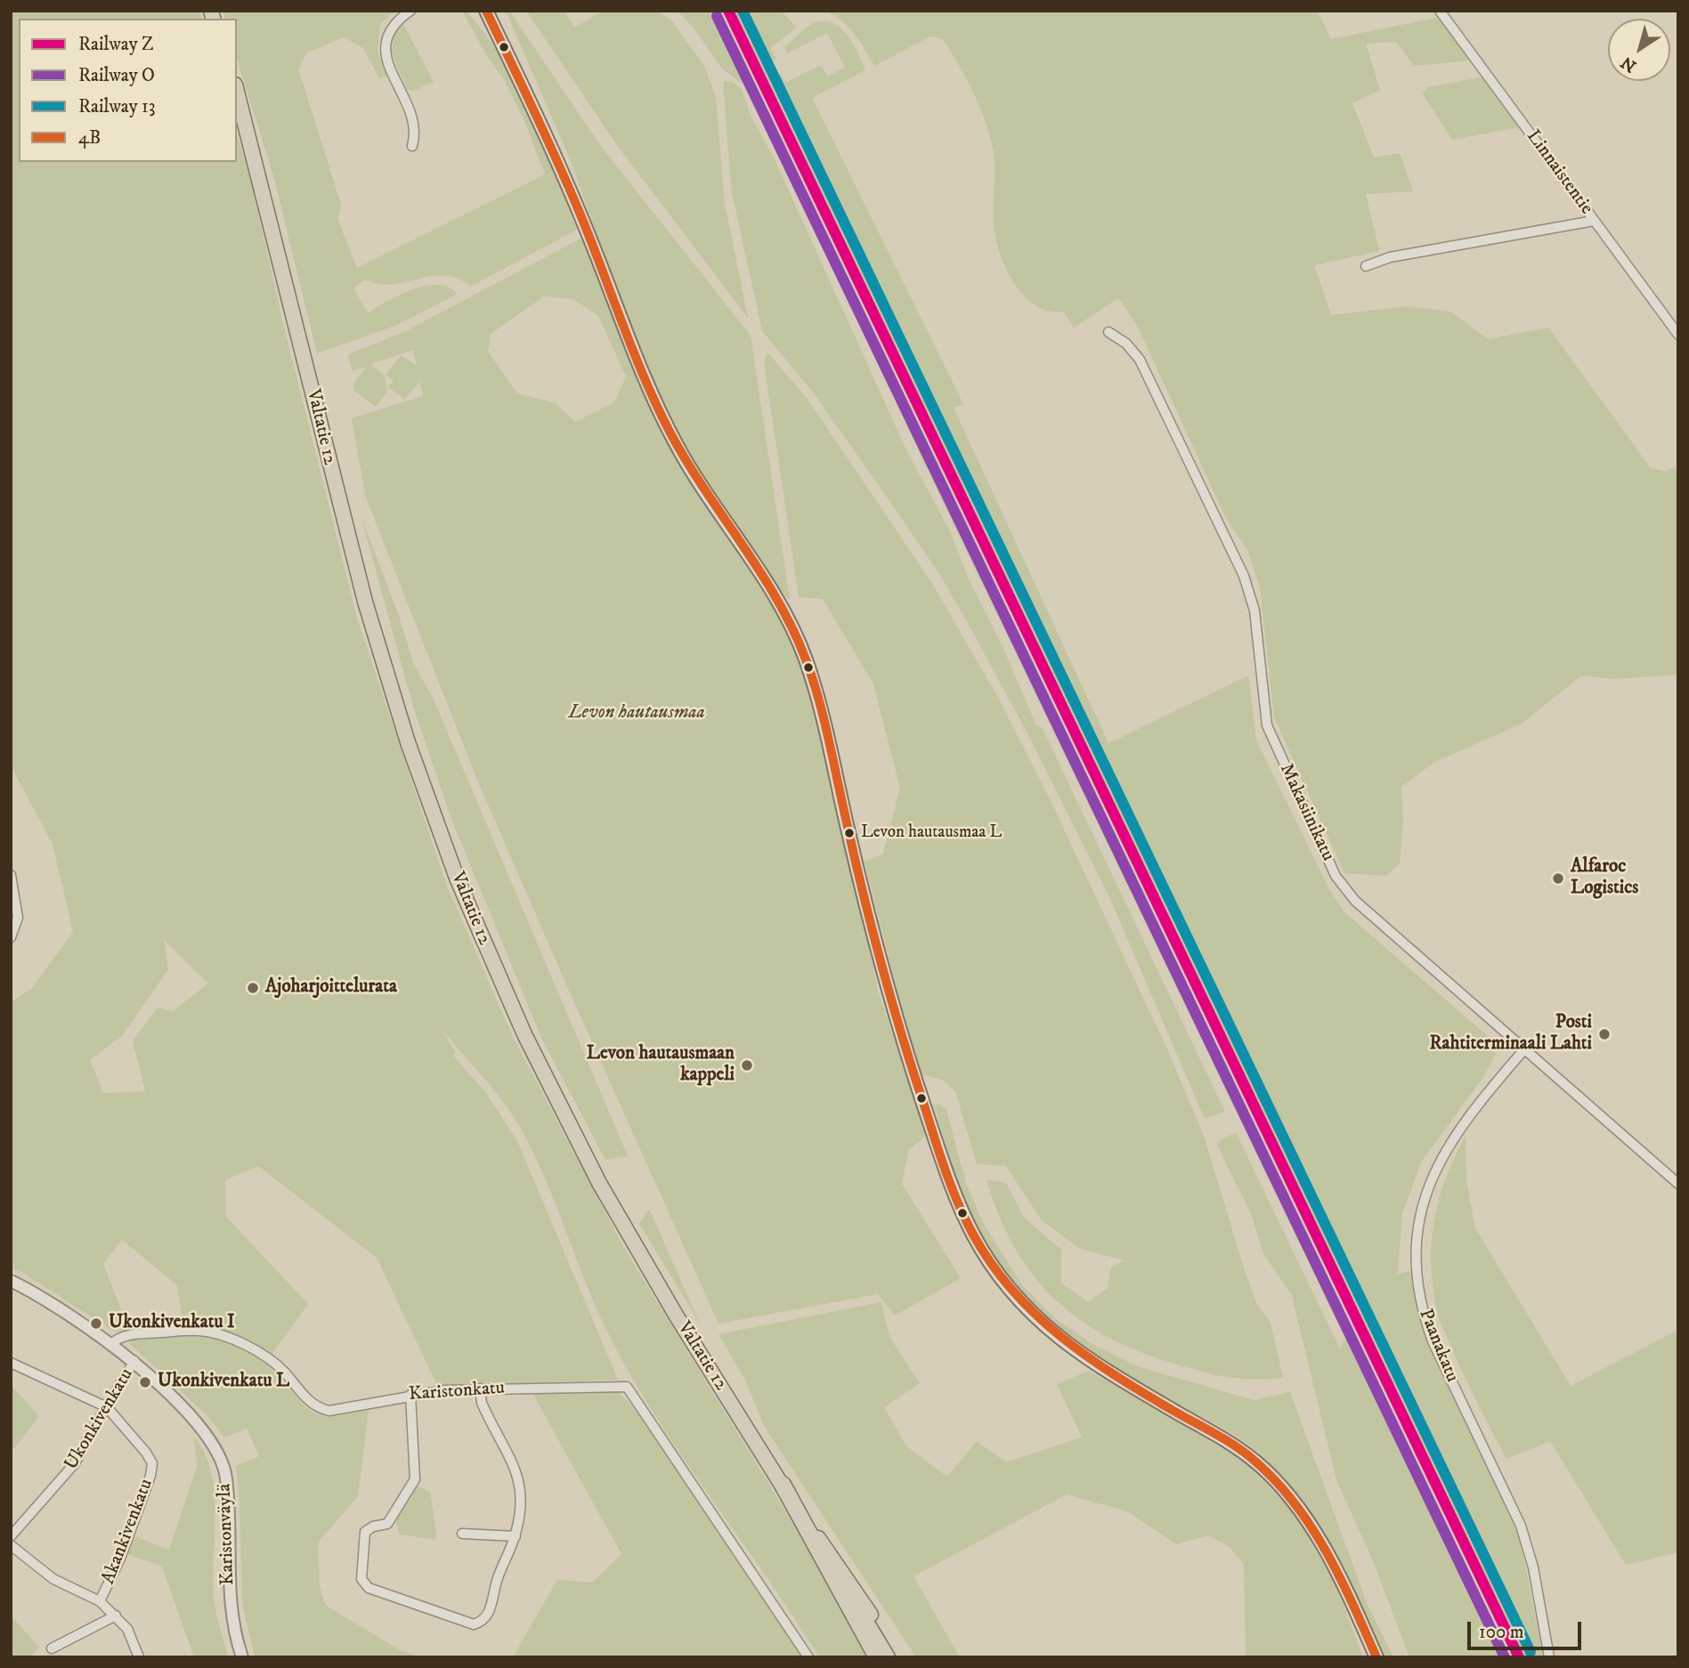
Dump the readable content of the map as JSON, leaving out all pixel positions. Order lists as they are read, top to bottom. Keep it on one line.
{"streets":{"highway":["Valtatie 12"],"street":["Linnaistentie","Makasiinikatu","Paanakatu","Karistonkatu","Ukonkivenkatu","Akankivenkatu","Karistonväylä"]},"crossings":[["Makasiinikatu","Paanakatu"],["Karistonkatu","Karistonväylä"],["Ukonkivenkatu","Akankivenkatu"],["Ukonkivenkatu","Karistonväylä"]],"parks":["Levon hautausmaa"],"places":["Levon hautausmaa L","Alfaroc Logistics","Ajoharjoittelurata","Posti Rahtiterminaali Lahti","Levon hautausmaan kappeli","Ukonkivenkatu I","Ukonkivenkatu L"],"lines":["rail line Z","rail line 13","transit line 4B","rail line O"],"legend":["Railway Z","Railway O","Railway 13","4B"],"scale_bar":"100 m","north":"bottom left"}
